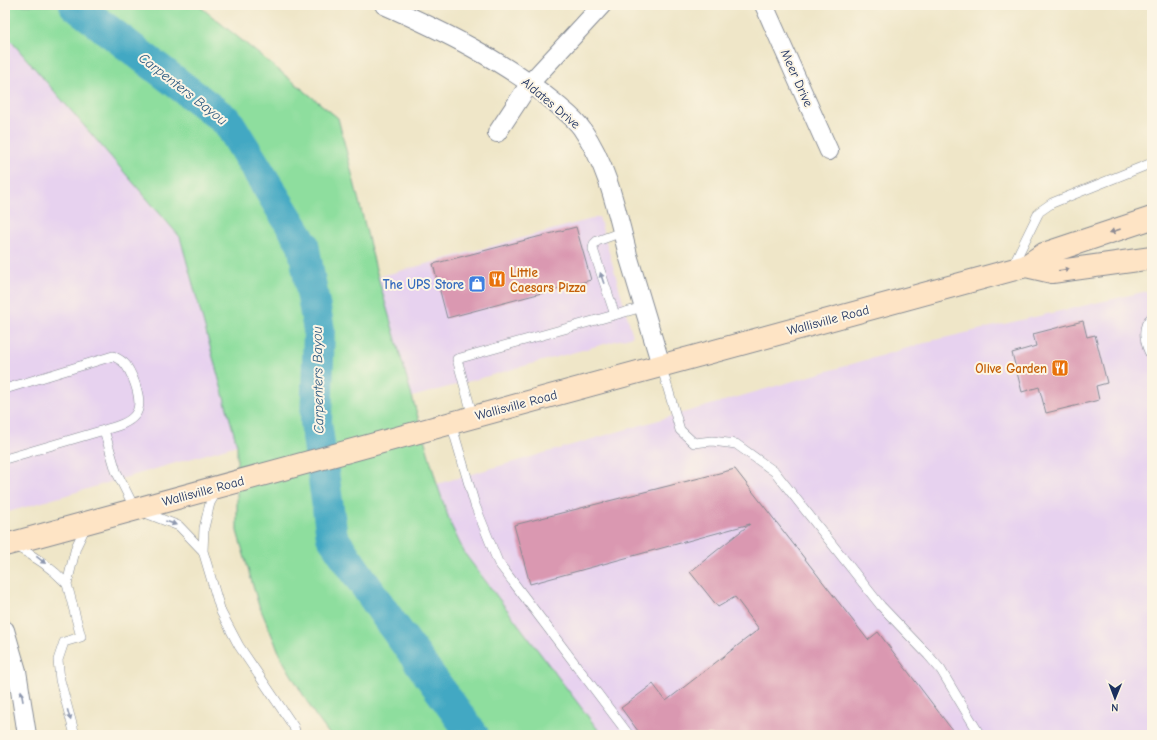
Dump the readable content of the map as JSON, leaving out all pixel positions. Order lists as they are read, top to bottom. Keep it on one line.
{"streets":{"main road":["Wallisville Road"],"street":["Meer Drive","Aldates Drive"]},"crossings":[["Aldates Drive","Wallisville Road"]],"water":["Carpenters Bayou"],"places":{"restaurant":["Little Caesars Pizza","Olive Garden"],"shop":["The UPS Store"]},"north":"bottom"}
